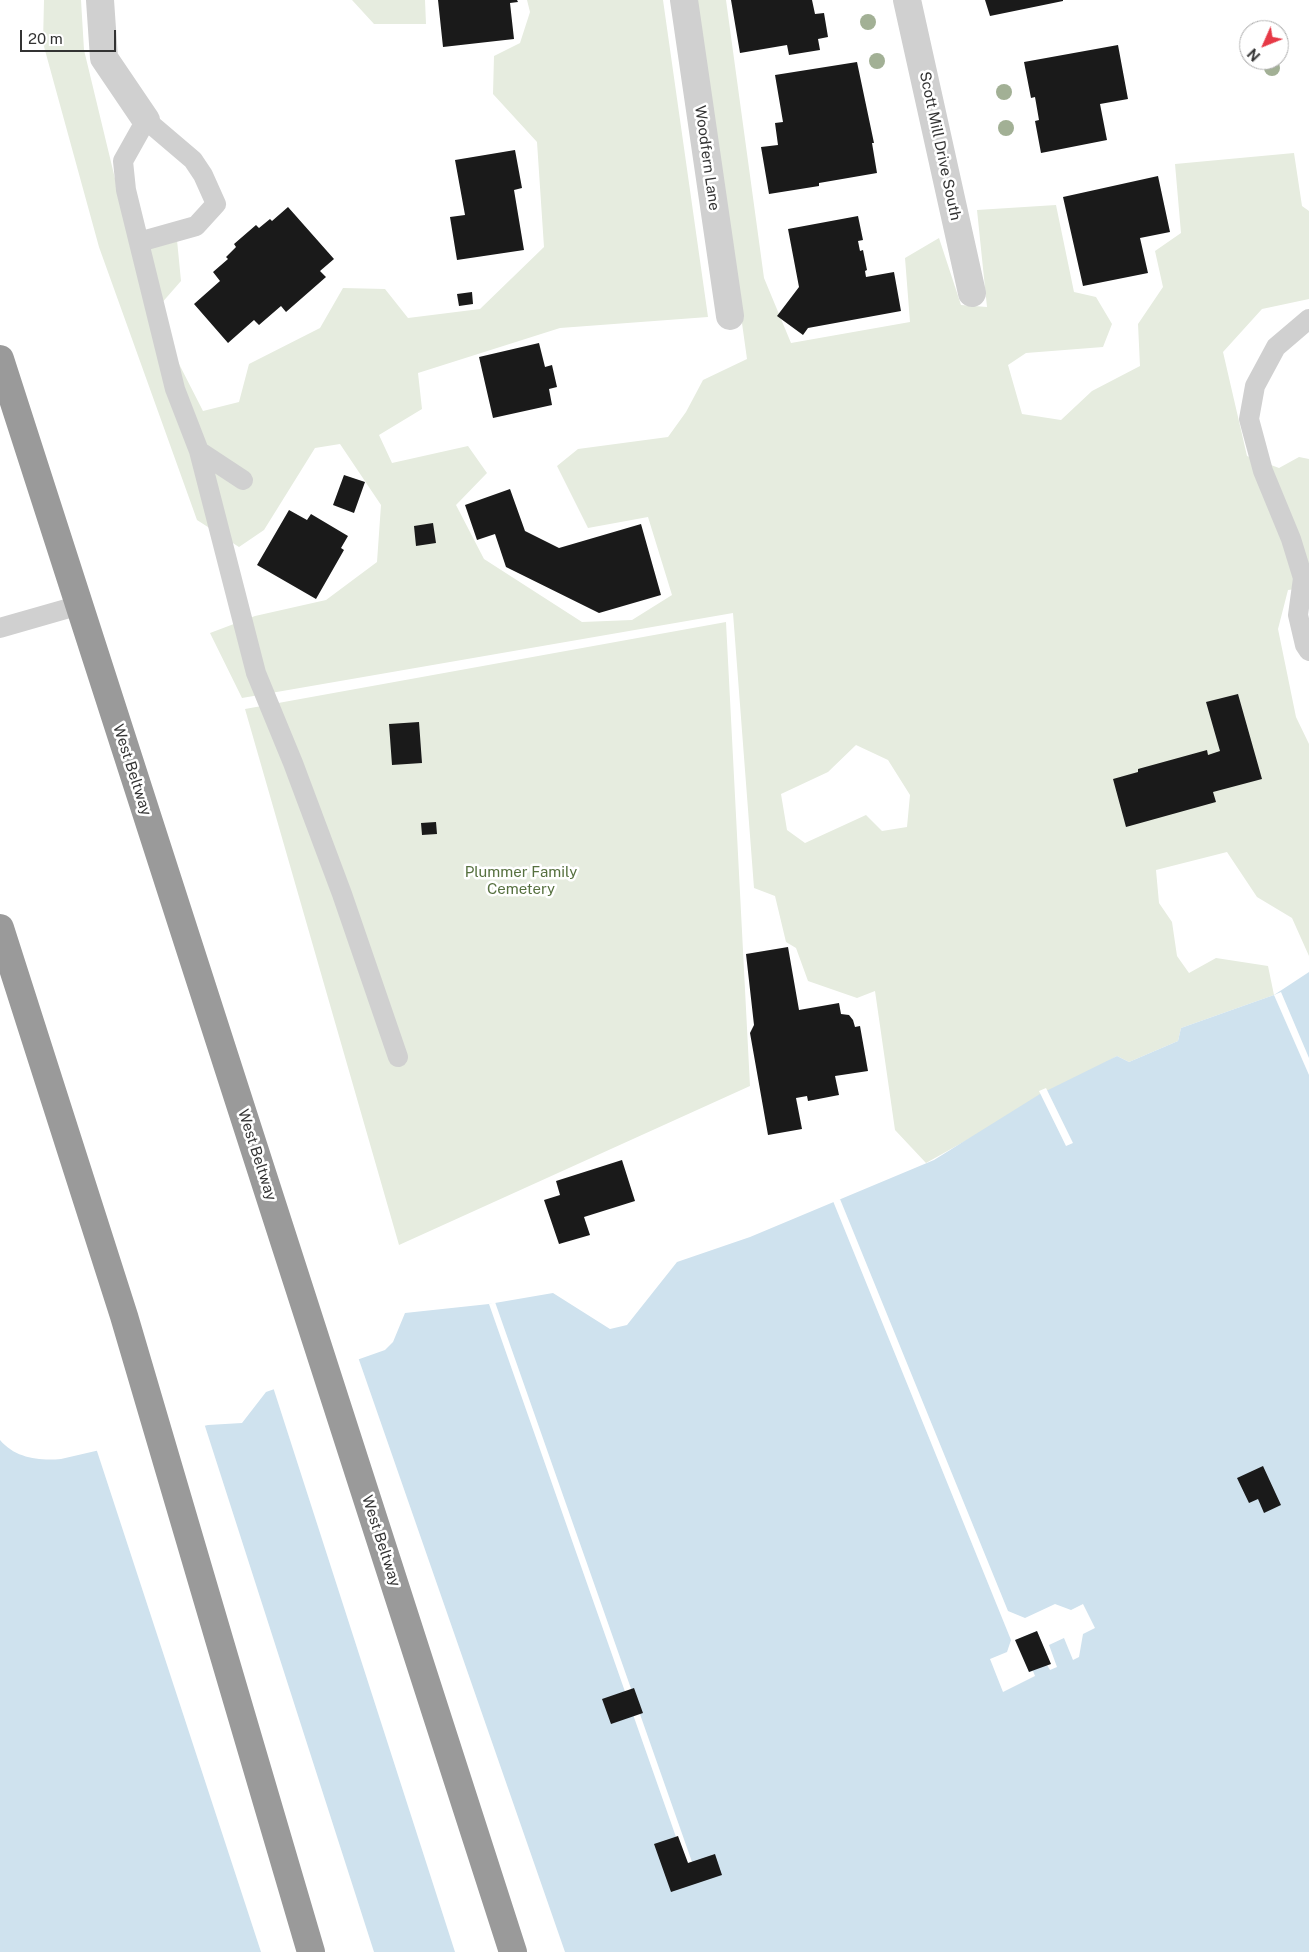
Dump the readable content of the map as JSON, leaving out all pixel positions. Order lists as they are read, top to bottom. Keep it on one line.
{"streets":{"highway":["West Beltway"],"street":["Scott Mill Drive South","Woodfern Lane"]},"parks":["Plummer Family Cemetery"],"scale_bar":"20 m","north":"bottom left"}
